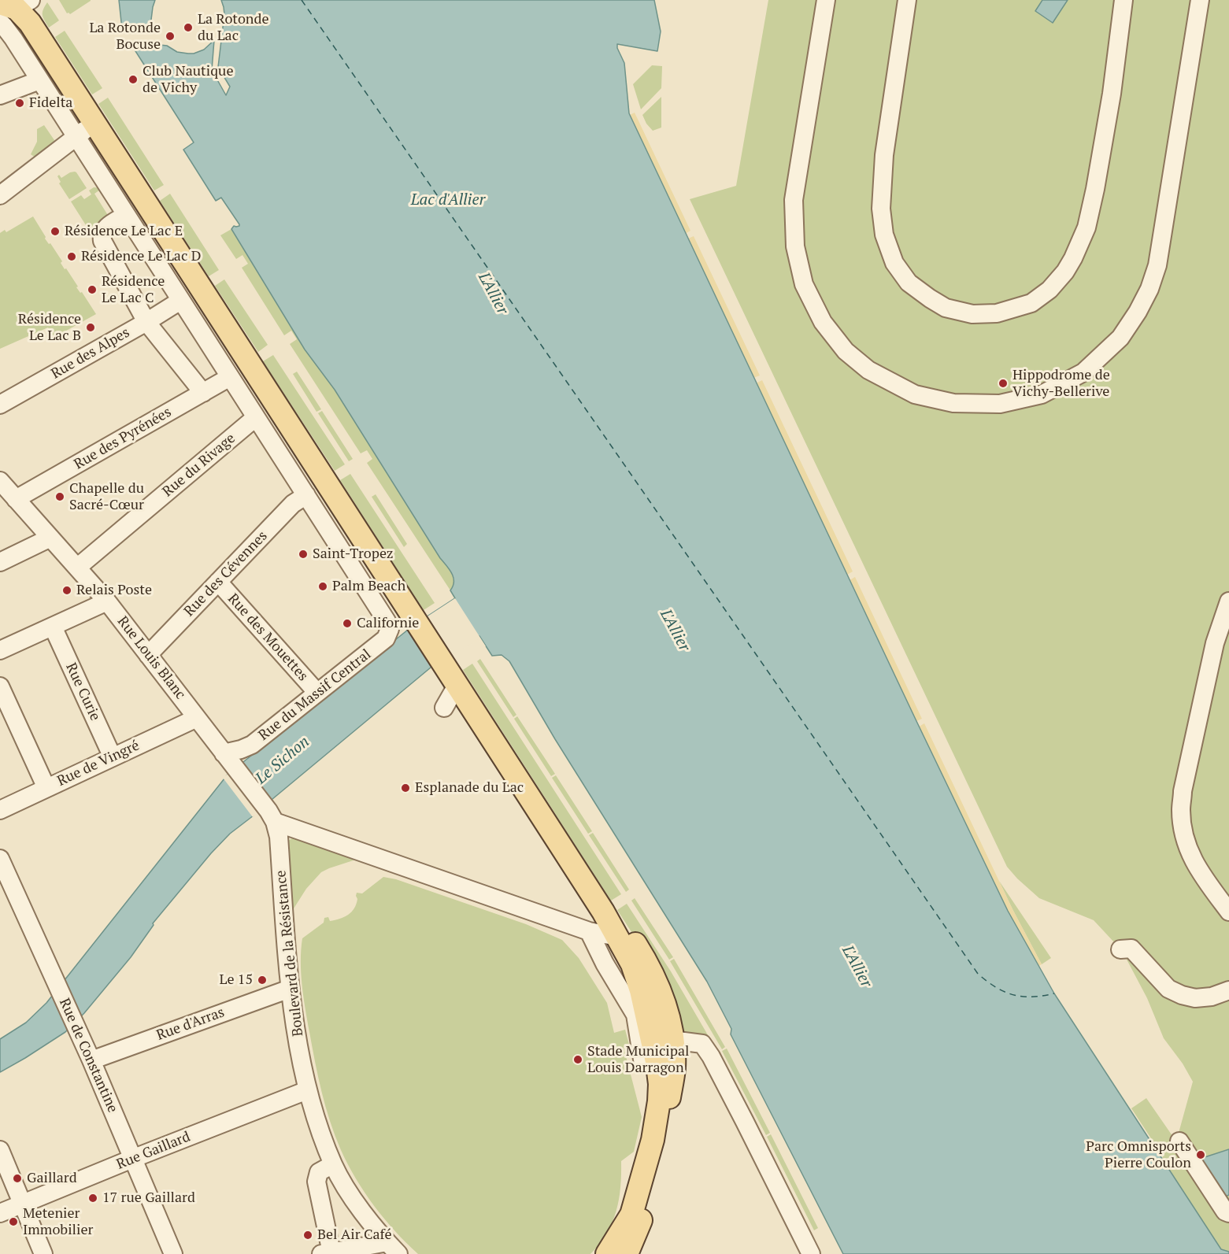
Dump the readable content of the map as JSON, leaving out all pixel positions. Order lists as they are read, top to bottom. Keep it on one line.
{"streets":{"street":["Rue des Alpes","Rue des Pyrénées","Rue du Rivage","Rue des Cévennes","Rue des Mouettes","Rue Louis Blanc","Rue Curie","Rue du Massif Central","Rue de Vingré","Boulevard de la Résistance","Rue d'Arras","Rue de Constantine","Rue Gaillard"]},"crossings":[["Rue des Pyrénées","Rue Louis Blanc"],["Rue du Rivage","Rue Louis Blanc"],["Rue des Cévennes","Rue des Mouettes"],["Rue des Cévennes","Rue Louis Blanc"],["Rue des Mouettes","Rue du Massif Central"],["Rue Louis Blanc","Rue du Massif Central"],["Rue Louis Blanc","Rue de Vingré"],["Rue Louis Blanc","Boulevard de la Résistance"],["Rue Curie","Rue de Vingré"],["Boulevard de la Résistance","Rue d'Arras"],["Boulevard de la Résistance","Rue Gaillard"],["Rue d'Arras","Rue de Constantine"],["Rue de Constantine","Rue Gaillard"]],"water":["Lac d'Allier","L'Allier","Le Sichon"],"places":["La Rotonde du Lac","La Rotonde Bocuse","Club Nautique de Vichy","Fidelta","Résidence Le Lac E","Résidence Le Lac D","Résidence Le Lac C","Résidence Le Lac B","Hippodrome de Vichy-Bellerive","Chapelle du Sacré-Cœur","Saint-Tropez","Palm Beach","Relais Poste","Californie","Esplanade du Lac","Le 15","Stade Municipal Louis Darragon","Parc Omnisports Pierre Coulon","Gaillard","17 rue Gaillard","Metenier Immobilier","Bel Air Café"]}
